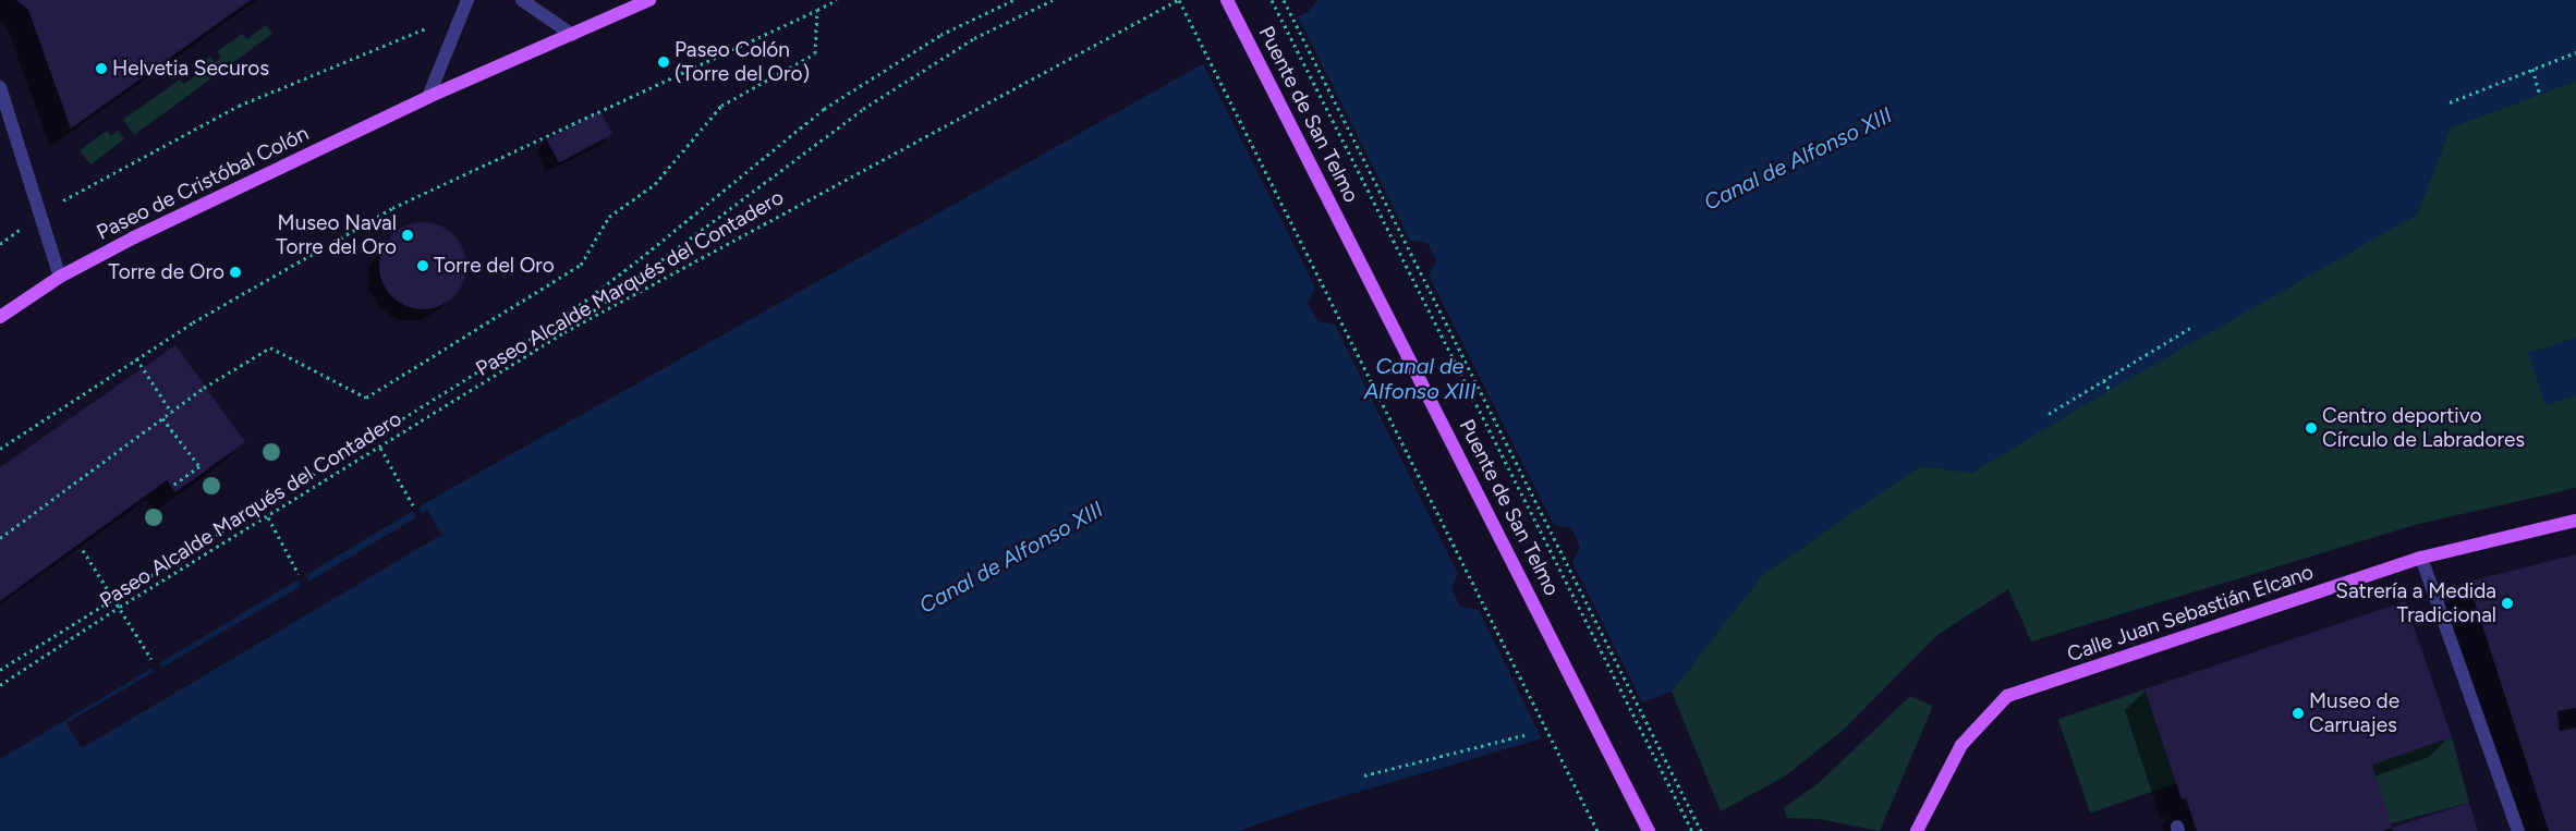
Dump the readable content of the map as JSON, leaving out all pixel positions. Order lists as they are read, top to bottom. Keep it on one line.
{"streets":{"main road":["Puente de San Telmo","Paseo de Cristóbal Colón","Calle Juan Sebastián Elcano"],"path":["Paseo Alcalde Marqués del Contadero"]},"water":["Canal de Alfonso XIII"],"places":["Paseo Colón (Torre del Oro)","Helvetia Securos","Museo Naval Torre del Oro","Torre del Oro","Torre de Oro","Centro deportivo Círculo de Labradores","Satrería a Medida Tradicional","Museo de Carruajes"]}
